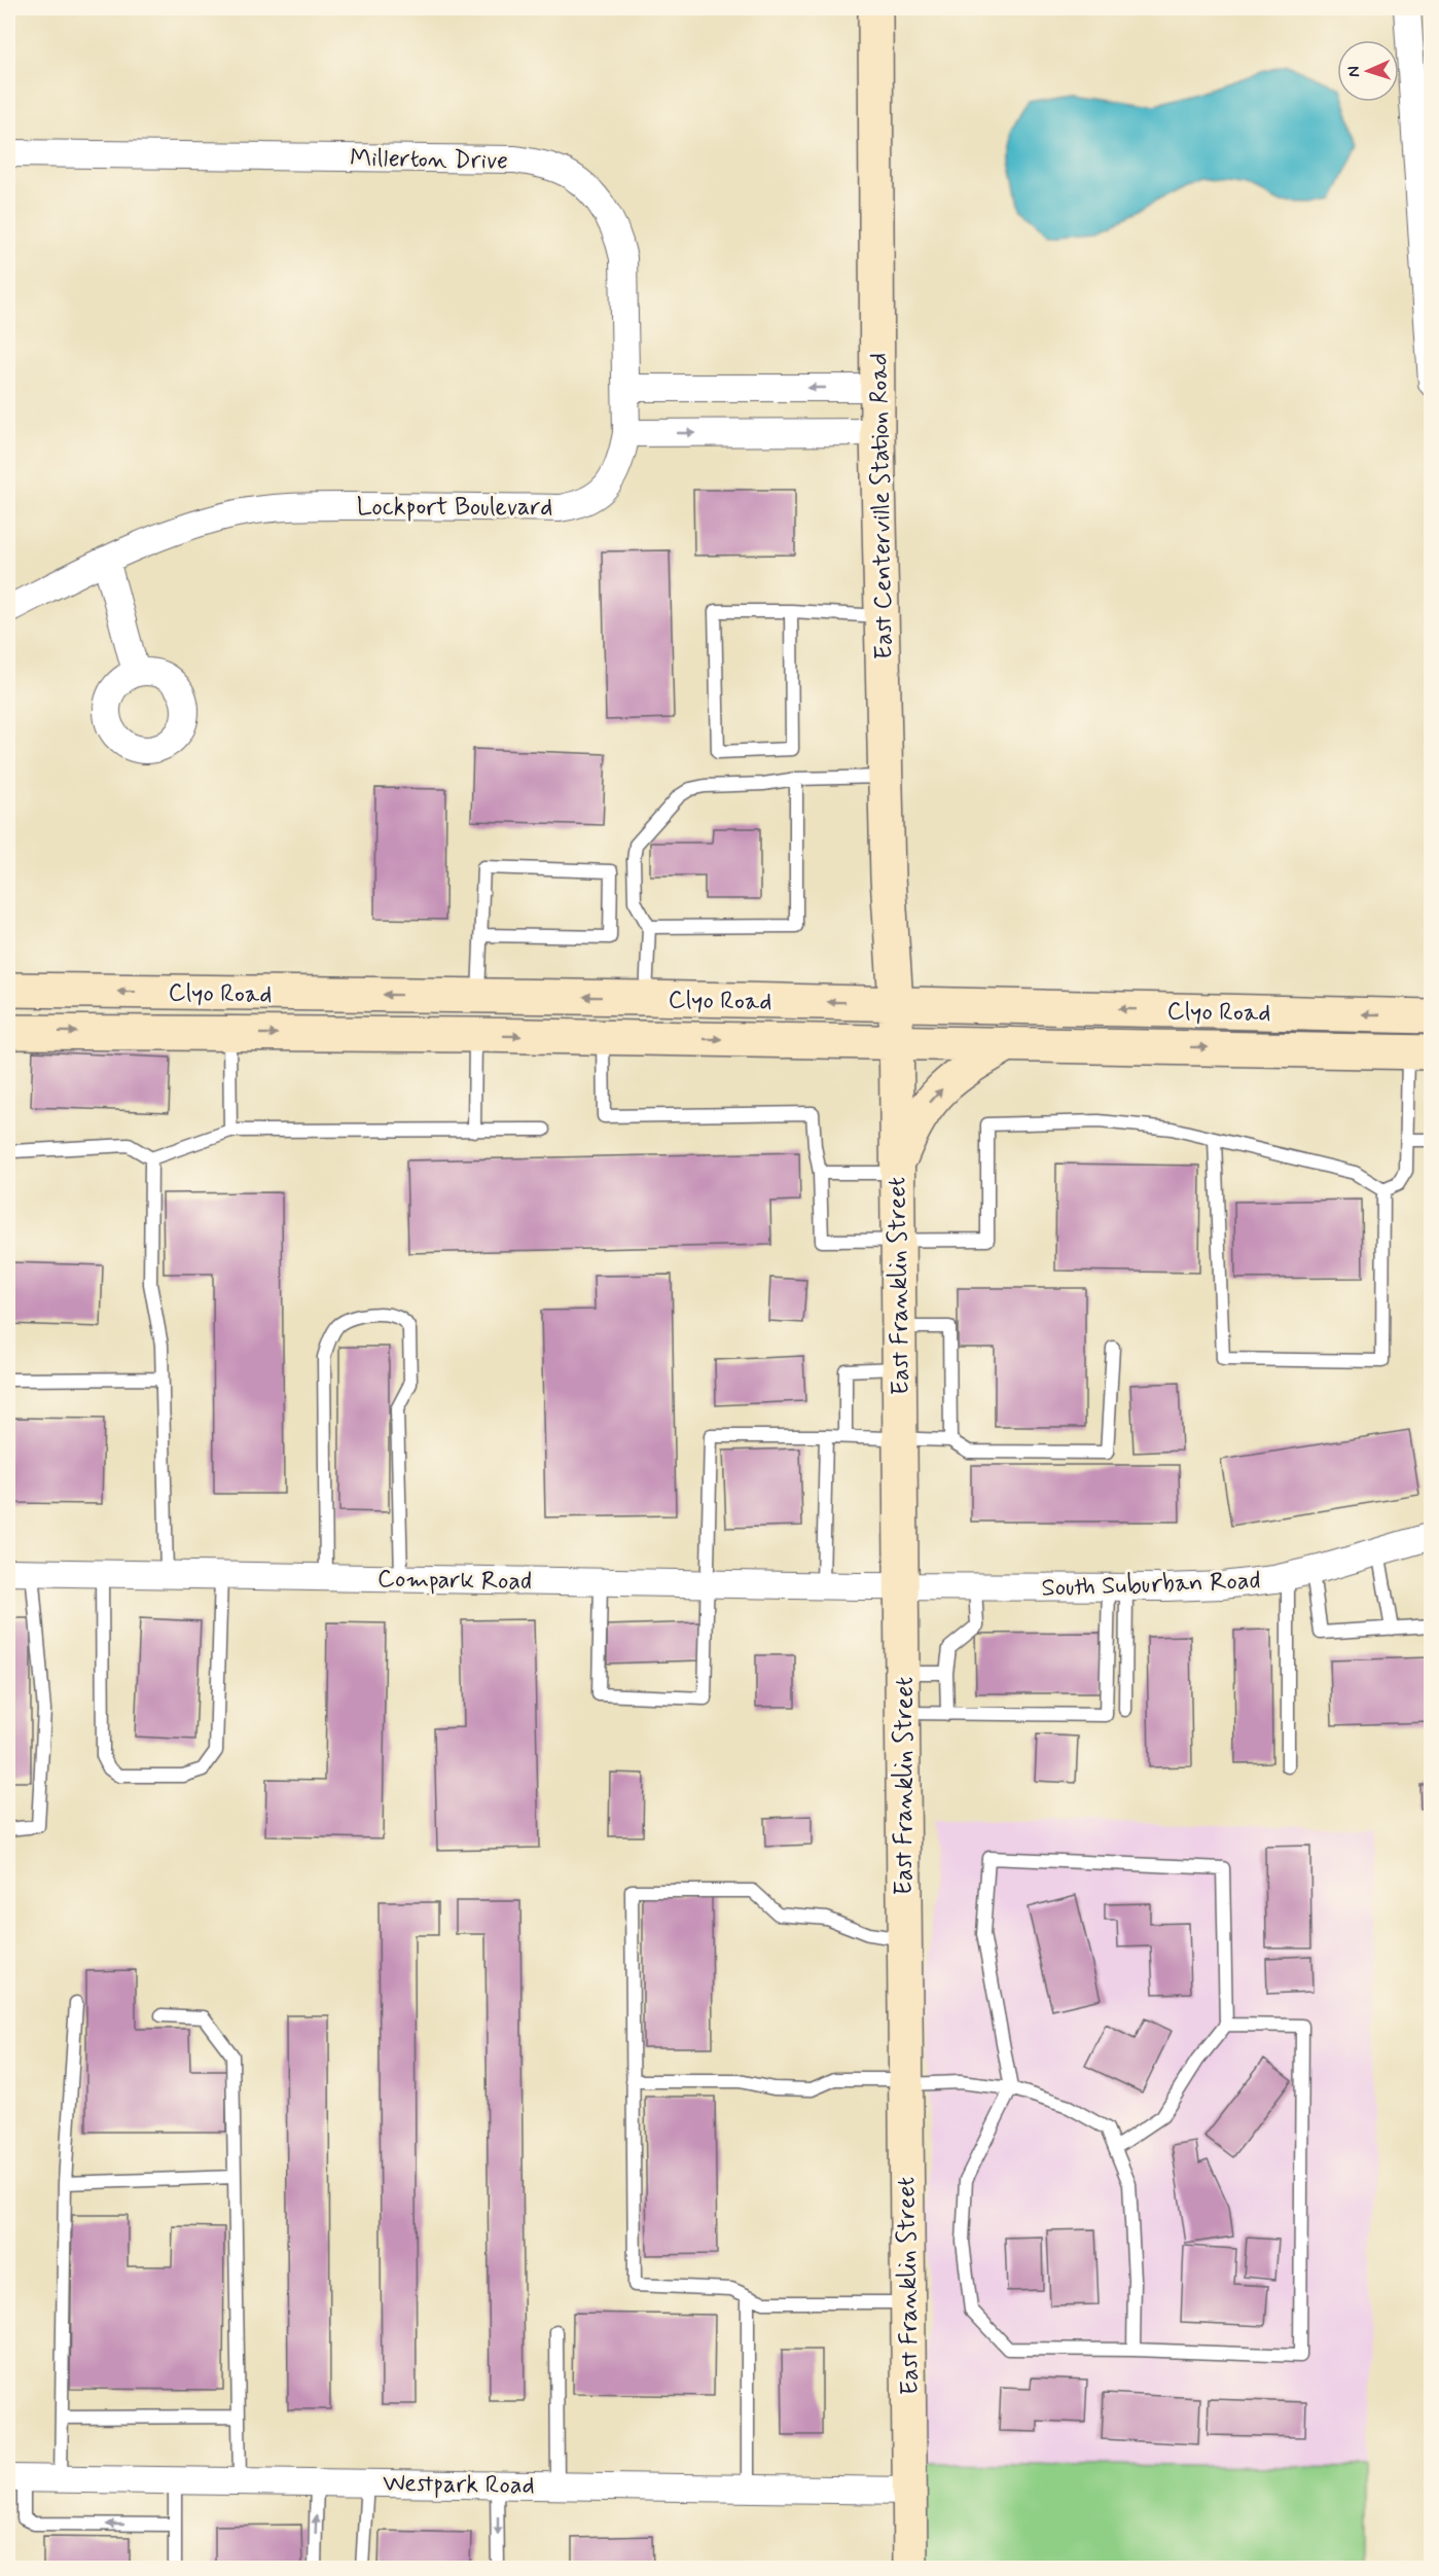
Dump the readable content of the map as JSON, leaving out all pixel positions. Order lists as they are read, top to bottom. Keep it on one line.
{"streets":{"street":["Millerton Drive","Lockport Boulevard","East Centerville Station Road","Clyo Road","East Franklin Street","Compark Road","South Suburban Road","Westpark Road"]},"crossings":[["Millerton Drive","Lockport Boulevard"],["East Centerville Station Road","Clyo Road"],["East Centerville Station Road","East Franklin Street"],["Clyo Road","East Franklin Street"],["East Franklin Street","Compark Road"],["East Franklin Street","South Suburban Road"],["East Franklin Street","Westpark Road"],["Compark Road","South Suburban Road"]],"north":"left"}
